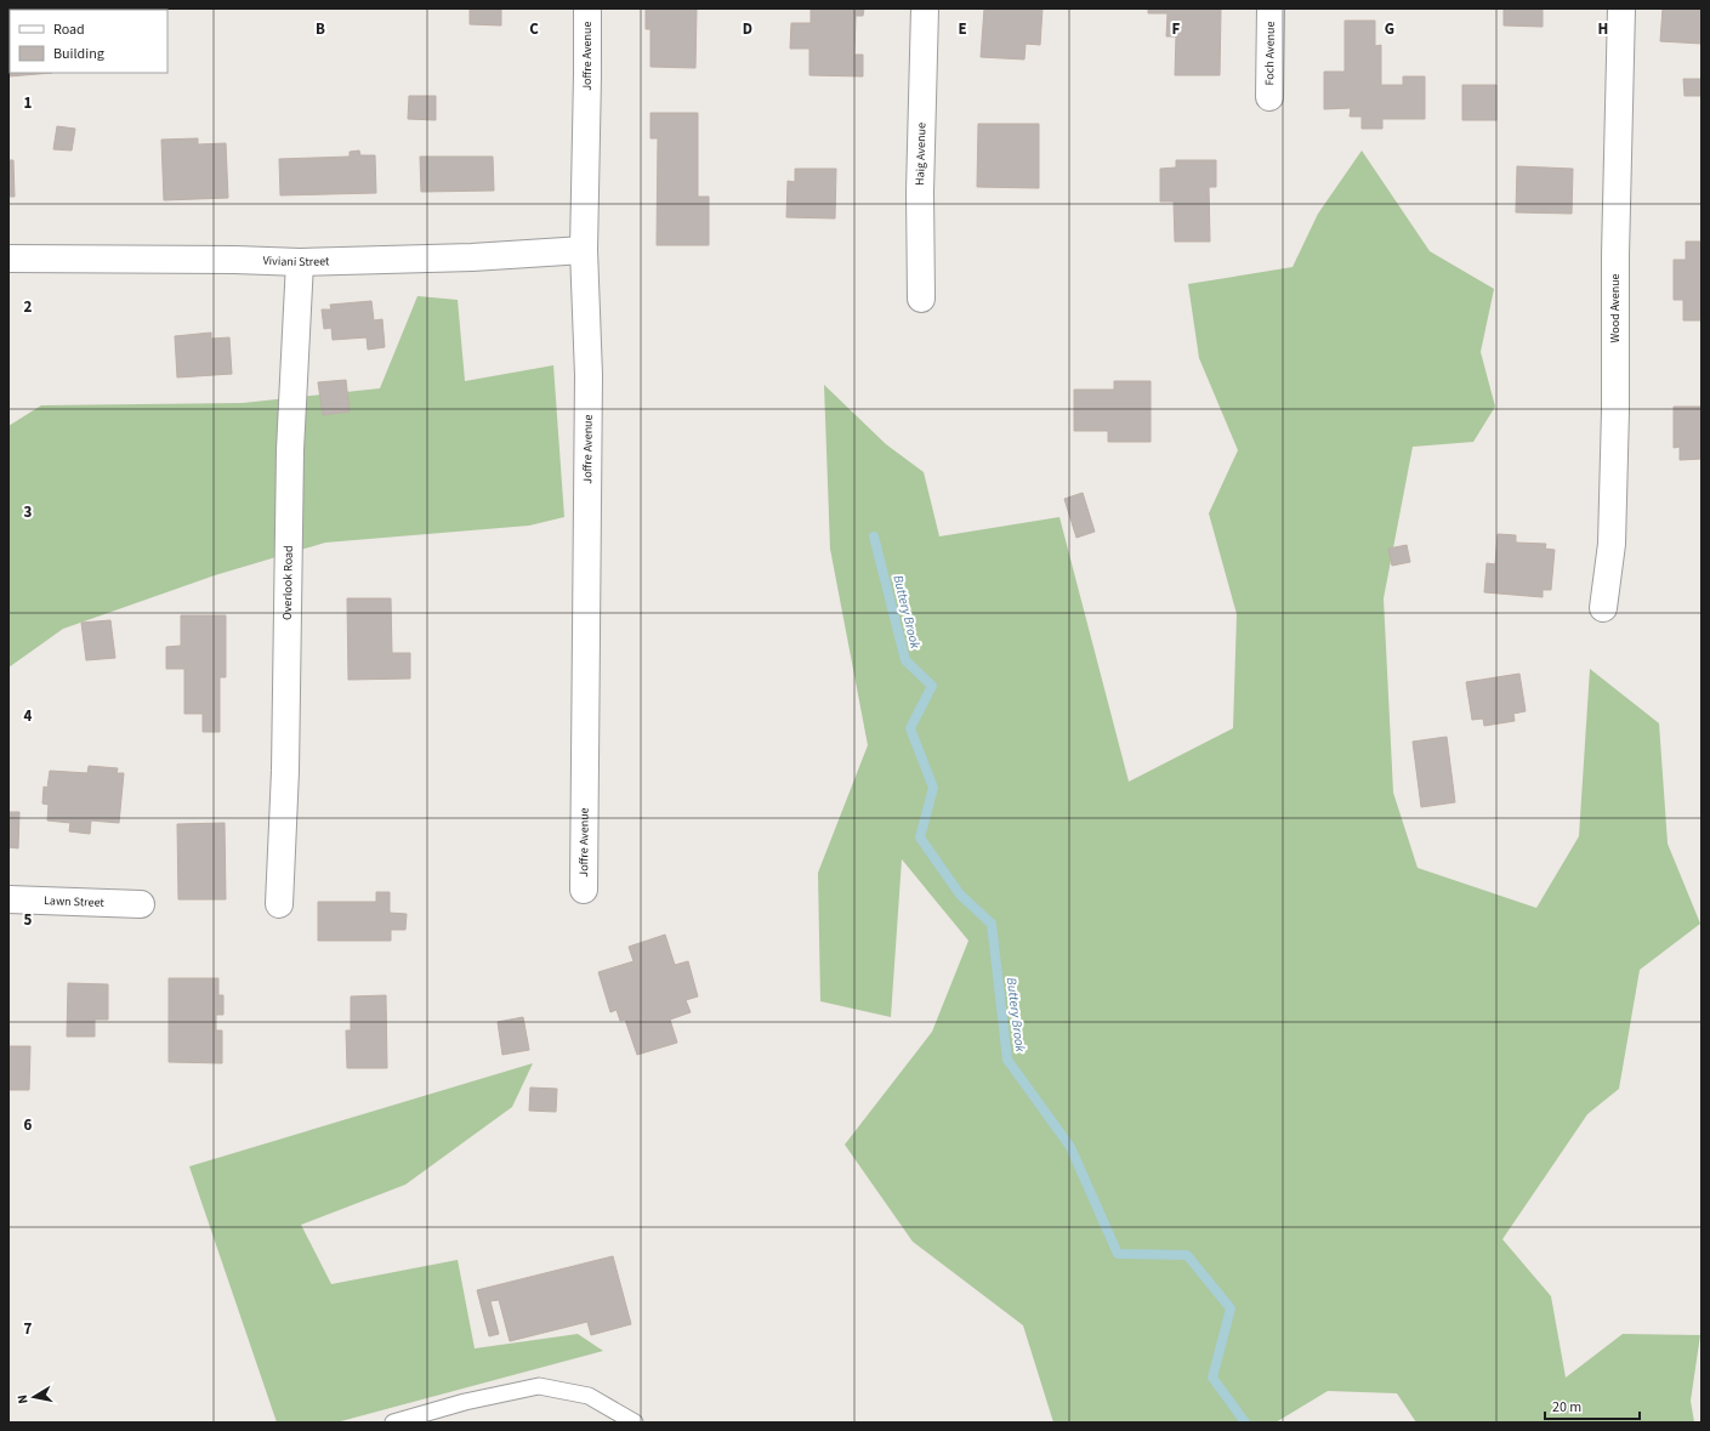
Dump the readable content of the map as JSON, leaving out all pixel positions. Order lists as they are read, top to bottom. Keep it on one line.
{"streets":{"street":["Foch Avenue","Joffre Avenue","Haig Avenue","Viviani Street","Wood Avenue","Overlook Road","Lawn Street"]},"crossings":[["Joffre Avenue","Viviani Street"],["Viviani Street","Overlook Road"]],"water":["Buttery Brook"],"legend":["Road","Building"],"scale_bar":"20 m","north":"left","grid":{"columns":["B","C","D","E","F","G","H"],"rows":["1","2","3","4","5","6","7"]}}
